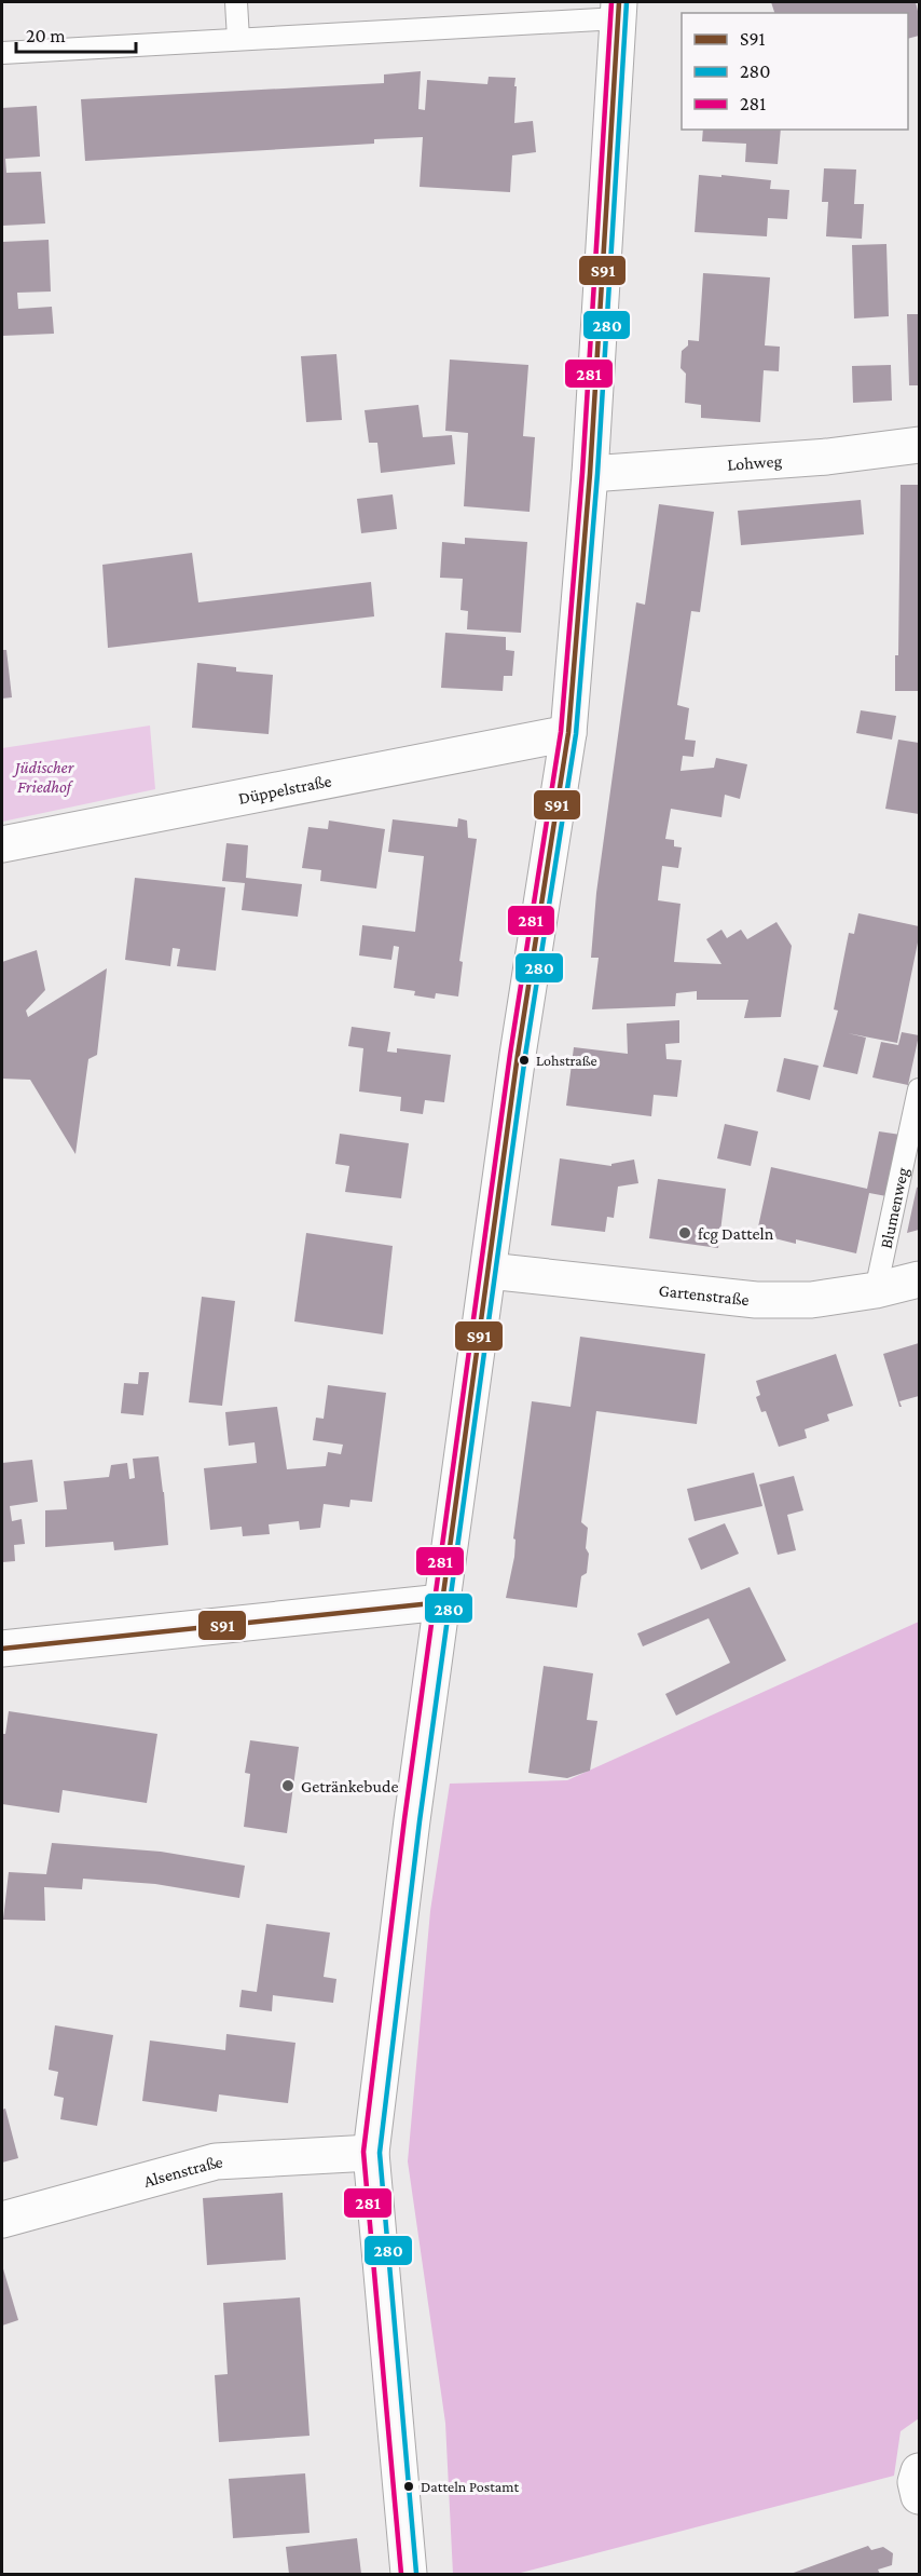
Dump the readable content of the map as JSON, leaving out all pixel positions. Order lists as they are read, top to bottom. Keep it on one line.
{"streets":{"street":["Lohweg","Düppelstraße","Gartenstraße","Alsenstraße"],"lane":["Blumenweg"]},"crossings":[["Blumenweg","Gartenstraße"]],"parks":["Jüdischer Friedhof"],"places":["Lohstraße","fcg Datteln","Getränkebude","Datteln Postamt"],"lines":["transit line S91","transit line 280","transit line 281"],"legend":["S91","280","281"],"scale_bar":"20 m"}
